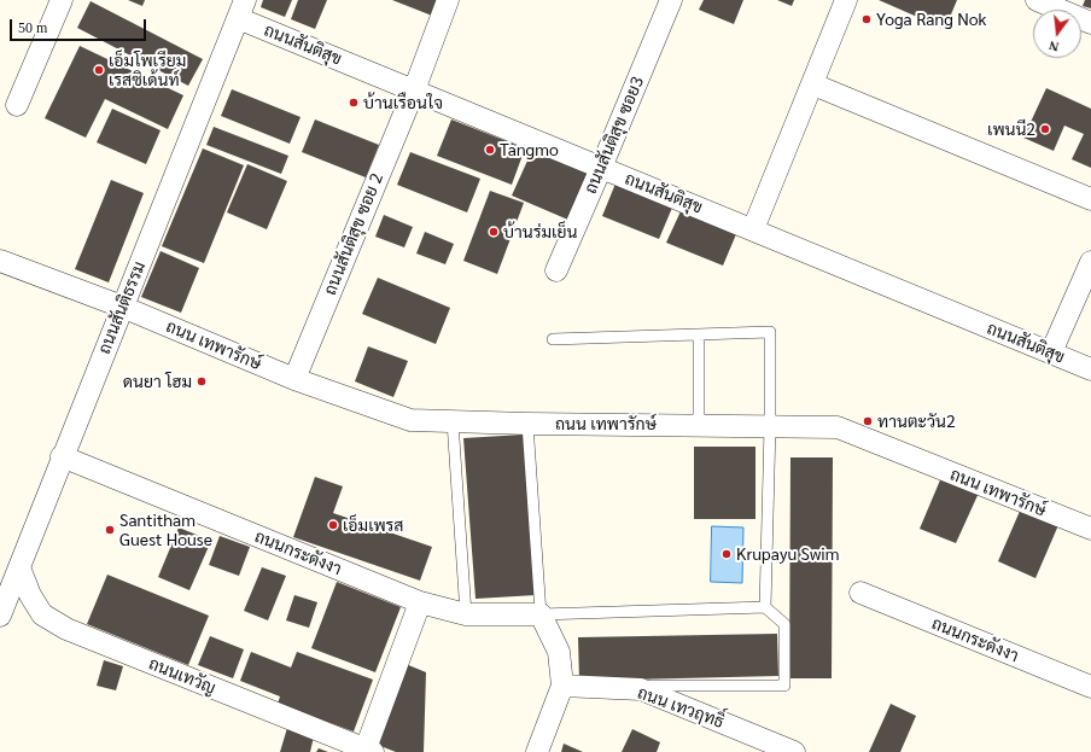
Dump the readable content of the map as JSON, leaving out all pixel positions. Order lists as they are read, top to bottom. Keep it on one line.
{"streets":{"street":["ถนนสันติสุข","ถนนสันติสุข ซอย3","ถนนสันติสุข ซอย 2","ถนนสันติธรรม","ถนน เทพารักษ์","ถนนกระดังงา","ถนนเทวัญ","ถนน เทวฤทธิ์"]},"crossings":[["ถนนสันติสุข","ถนนสันติสุข ซอย3"],["ถนนสันติสุข","ถนนสันติสุข ซอย 2"],["ถนนสันติสุข","ถนนสันติธรรม"],["ถนนสันติสุข ซอย 2","ถนน เทพารักษ์"],["ถนนสันติธรรม","ถนน เทพารักษ์"],["ถนนสันติธรรม","ถนนกระดังงา"],["ถนนสันติธรรม","ถนนเทวัญ"]],"places":["Yoga Rang Nok","เอ็มโพเรียม เรสซิเด้นท์","บ้านเรือนใจ","เพนนี2","Tangmo","บ้านร่มเย็น","ดนยา โฮม","ทานตะวัน2","เอ็มเพรส","Santitham Guest House","Krupayu Swim"],"scale_bar":"50 m","north":"bottom"}
